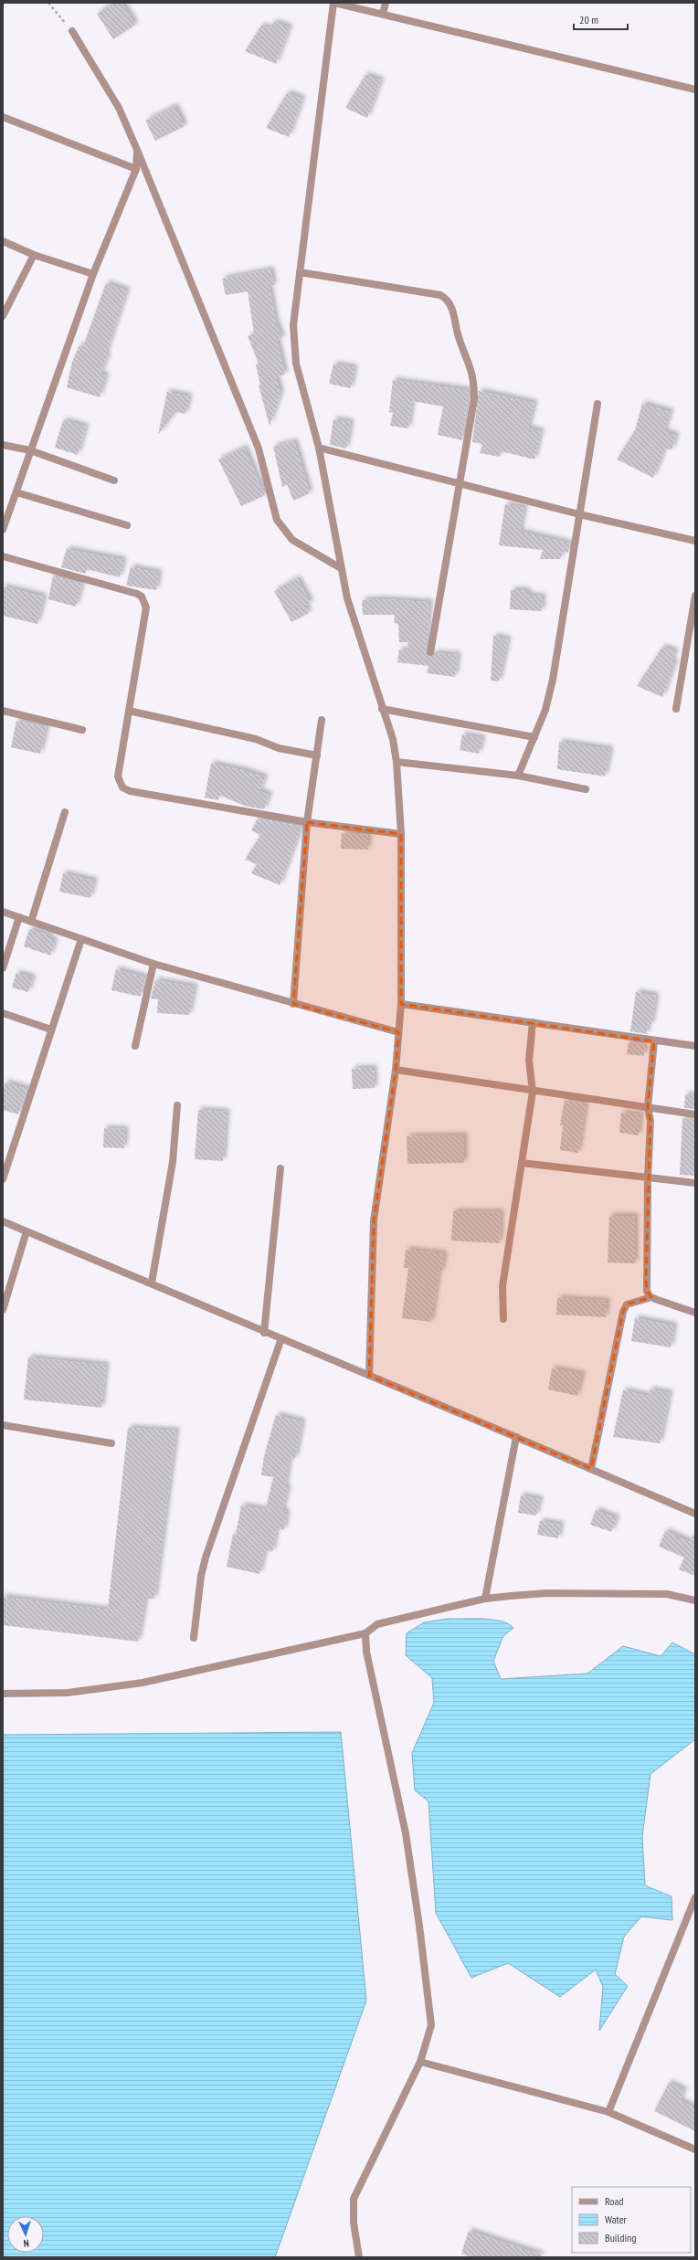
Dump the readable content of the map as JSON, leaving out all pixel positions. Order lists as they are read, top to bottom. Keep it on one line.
{"legend":["Road","Water","Building"],"scale_bar":"20 m","north":"bottom"}
